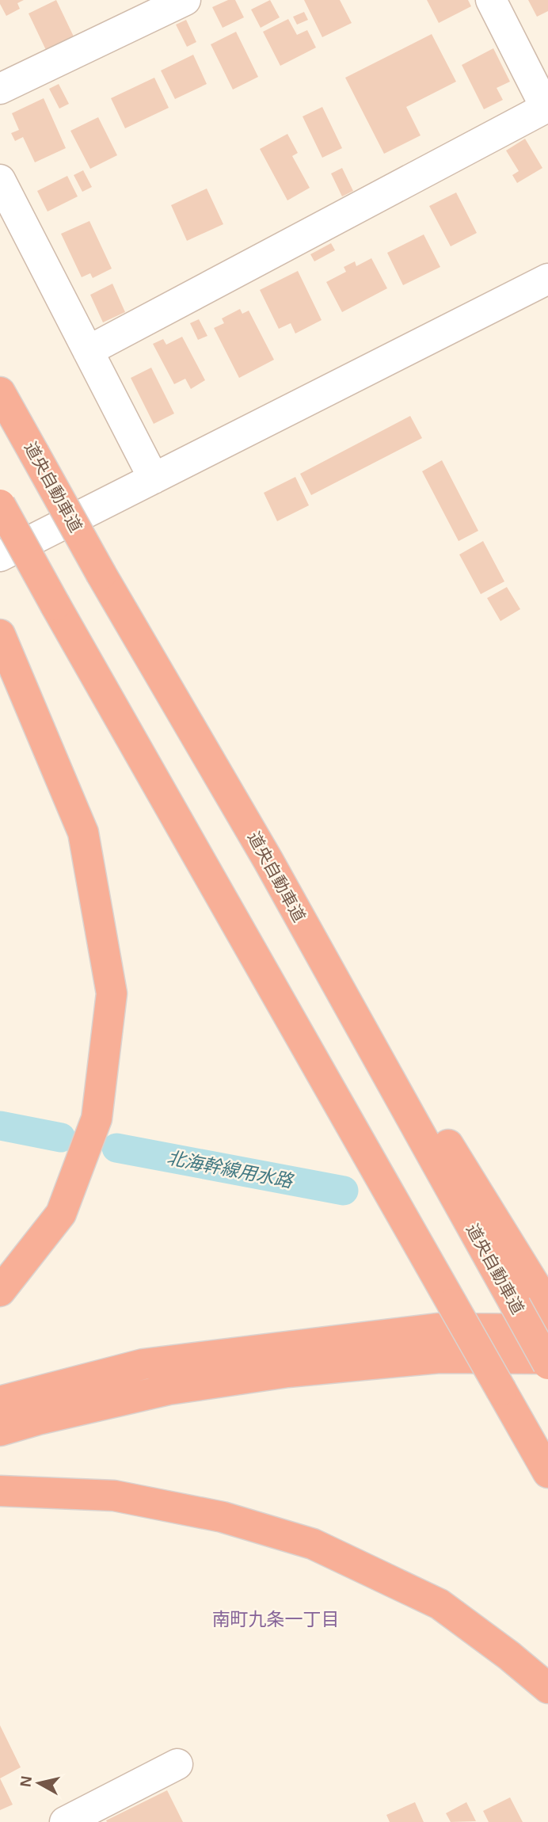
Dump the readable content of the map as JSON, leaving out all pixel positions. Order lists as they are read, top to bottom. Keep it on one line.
{"streets":{"highway":["道央自動車道"]},"districts":["南町九条一丁目"],"water":["北海幹線用水路"],"north":"left"}
